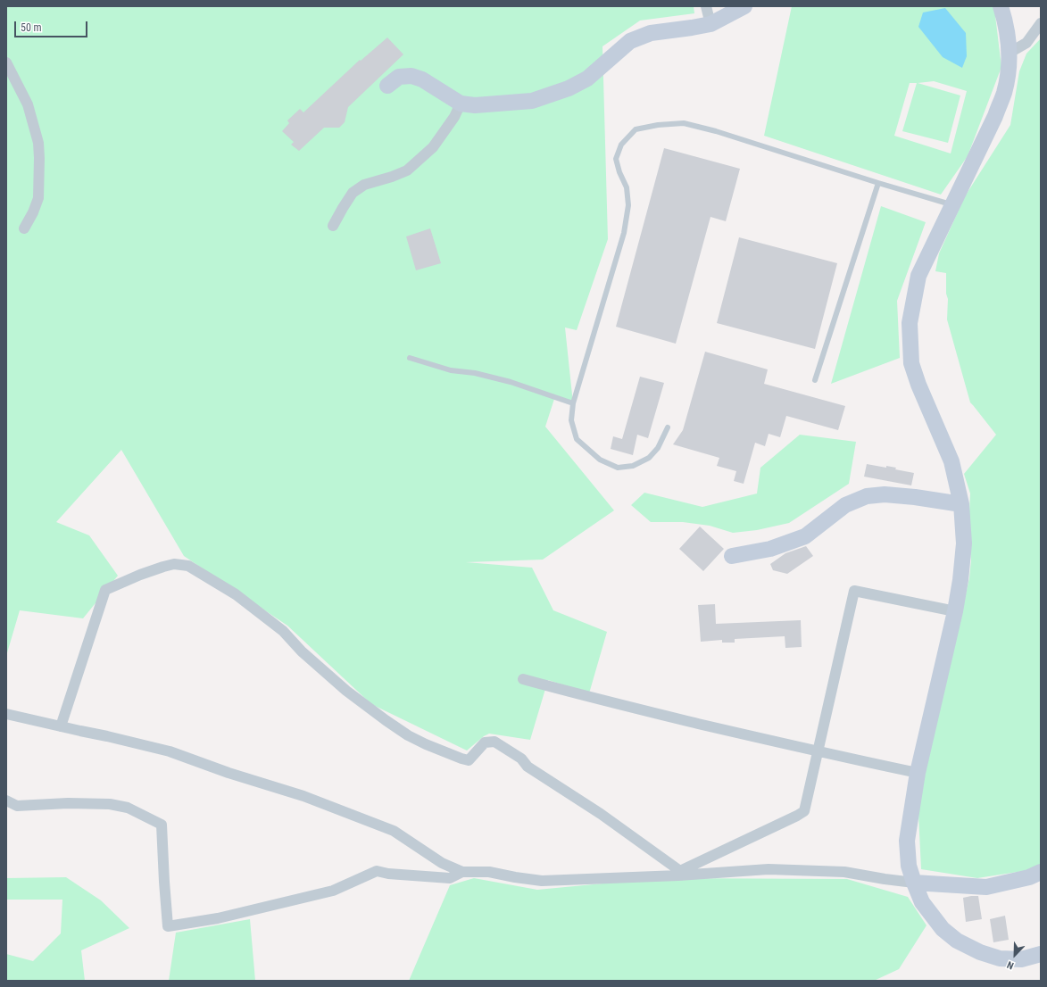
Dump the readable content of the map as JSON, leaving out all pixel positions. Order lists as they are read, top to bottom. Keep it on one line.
{"scale_bar":"50 m","north":"bottom left"}
